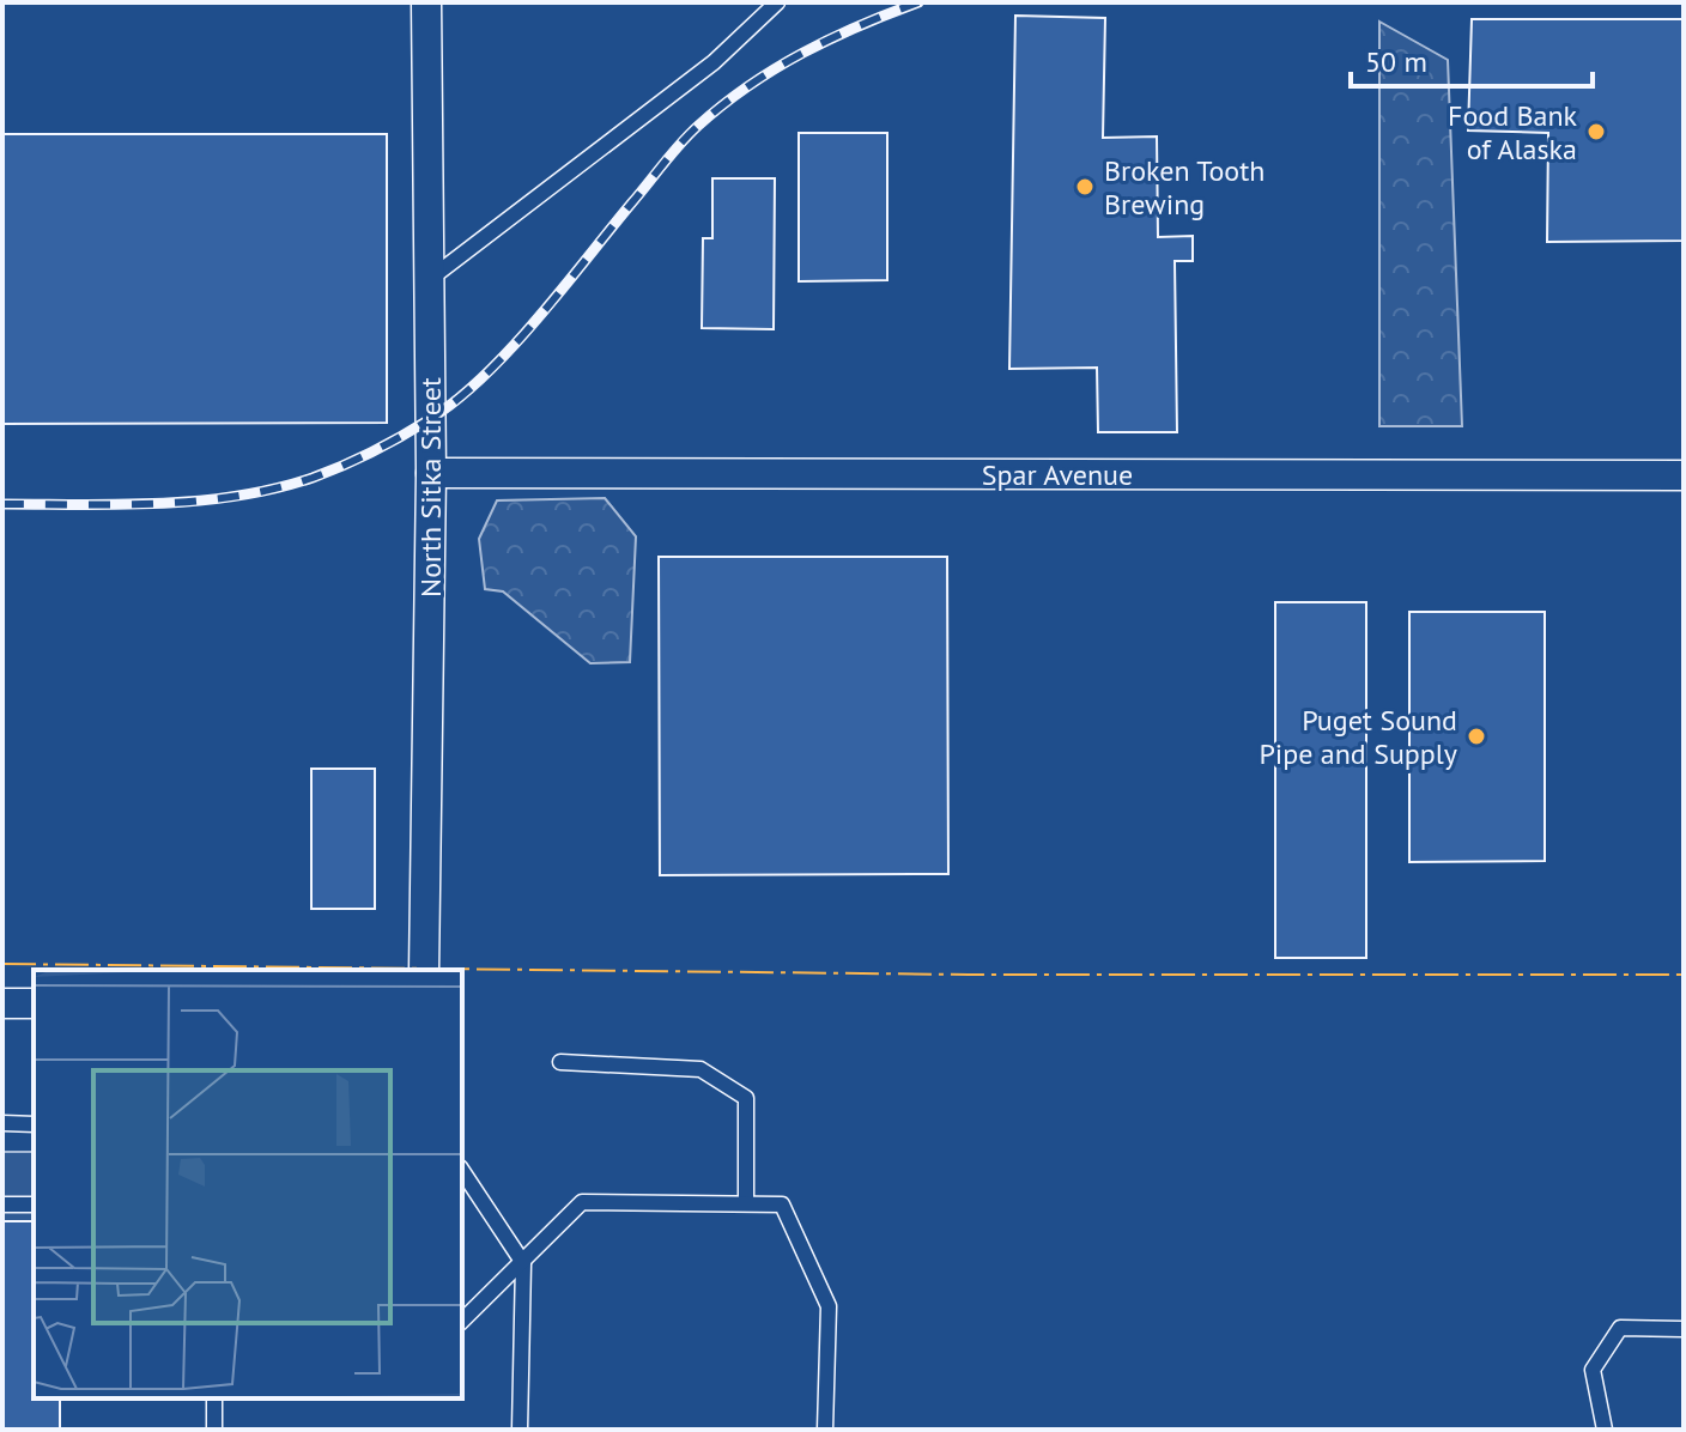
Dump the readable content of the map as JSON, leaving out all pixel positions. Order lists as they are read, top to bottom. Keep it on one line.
{"streets":{"street":["Spar Avenue","North Sitka Street"]},"crossings":[["Spar Avenue","North Sitka Street"]],"places":["Food Bank of Alaska","Broken Tooth Brewing","Puget Sound Pipe and Supply"],"scale_bar":"50 m"}
